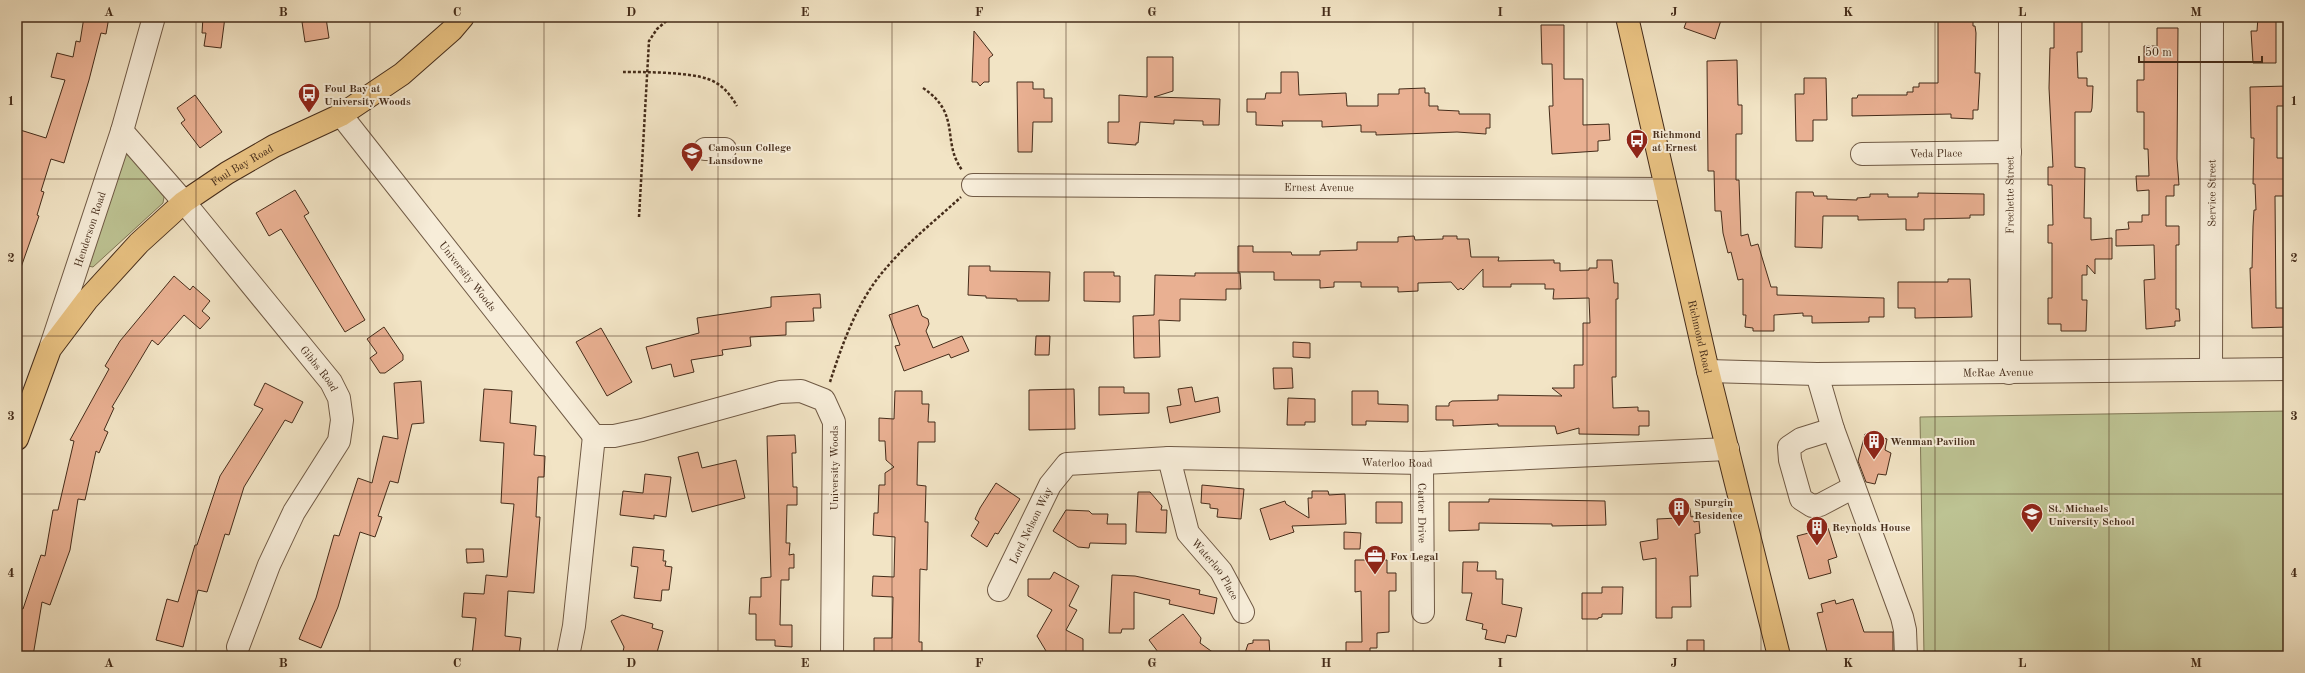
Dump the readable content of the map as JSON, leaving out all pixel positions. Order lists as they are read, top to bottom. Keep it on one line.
{"streets":{"main road":["Foul Bay Road","Henderson Road","Richmond Road"],"street":["Veda Place","Ernest Avenue","Service Street","Frechette Street","University Woods","Gibbs Road","McRae Avenue","Waterloo Road","Carter Drive","Lord Nelson Way","Waterloo Place"]},"crossings":[["Veda Place","Frechette Street"],["Foul Bay Road","Henderson Road"],["Foul Bay Road","University Woods"],["Foul Bay Road","Gibbs Road"],["Ernest Avenue","Richmond Road"],["Service Street","McRae Avenue"],["Frechette Street","McRae Avenue"],["Henderson Road","Gibbs Road"],["Richmond Road","McRae Avenue"],["Richmond Road","Waterloo Road"],["Waterloo Road","Carter Drive"],["Waterloo Road","Lord Nelson Way"],["Waterloo Road","Waterloo Place"]],"places":{"bus stop":["Foul Bay at University Woods","Richmond at Ernest"],"school or university":["Camosun College Lansdowne","St. Michaels University School"],"building":["Wenman Pavilion","Spurgin Residence","Reynolds House"],"office":["Fox Legal"]},"scale_bar":"50 m","grid":{"columns":["A","B","C","D","E","F","G","H","I","J","K","L","M"],"rows":["1","2","3","4"]}}
